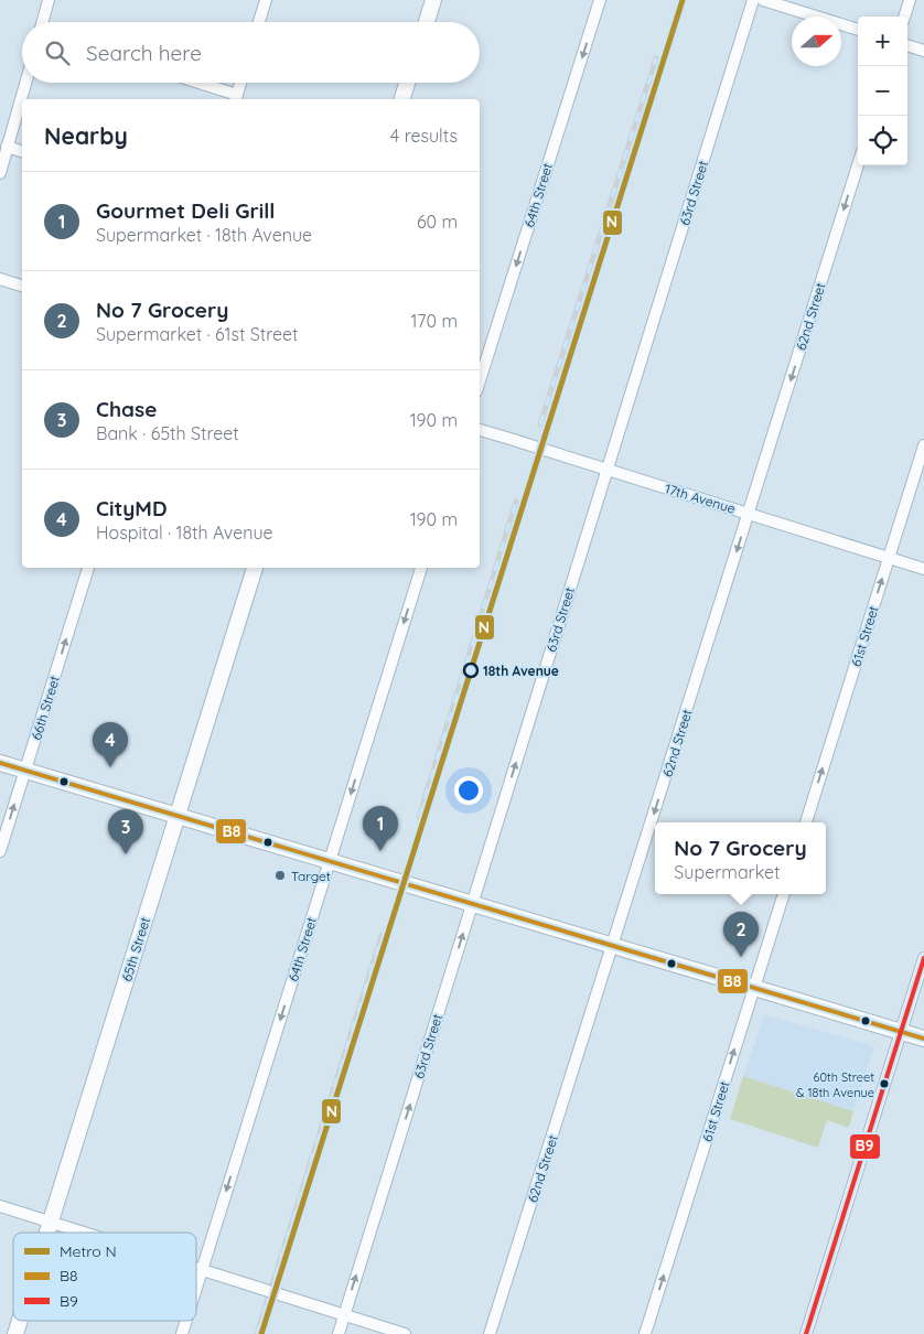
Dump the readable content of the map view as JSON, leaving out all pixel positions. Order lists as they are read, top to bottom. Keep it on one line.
{"streets":{"street":["63rd Street","64th Street","62nd Street","17th Avenue","61st Street","66th Street","65th Street"]},"crossings":[["63rd Street","17th Avenue"],["62nd Street","17th Avenue"],["17th Avenue","61st Street"]],"one_way":["63rd Street","64th Street","62nd Street","61st Street","66th Street"],"places":["18th Avenue","Target","60th Street & 18th Avenue"],"lines":["metro line N","transit line B8","transit line B9"],"legend":["Metro N","B8","B9"],"north":"right","page":{"map_buttons":["+","−"],"search":"Search here","heading":["Nearby","4 results"],"list":[{"mark":"1","name":"Gourmet Deli Grill","note":"Supermarket · 18th Avenue","value":"60 m"},{"mark":"2","name":"No 7 Grocery","note":"Supermarket · 61st Street","value":"170 m"},{"mark":"3","name":"Chase","note":"Bank · 65th Street","value":"190 m"},{"mark":"4","name":"CityMD","note":"Hospital · 18th Avenue","value":"190 m"}],"pins":["4","1","3","2"],"popup":["No 7 Grocery","Supermarket"]}}
